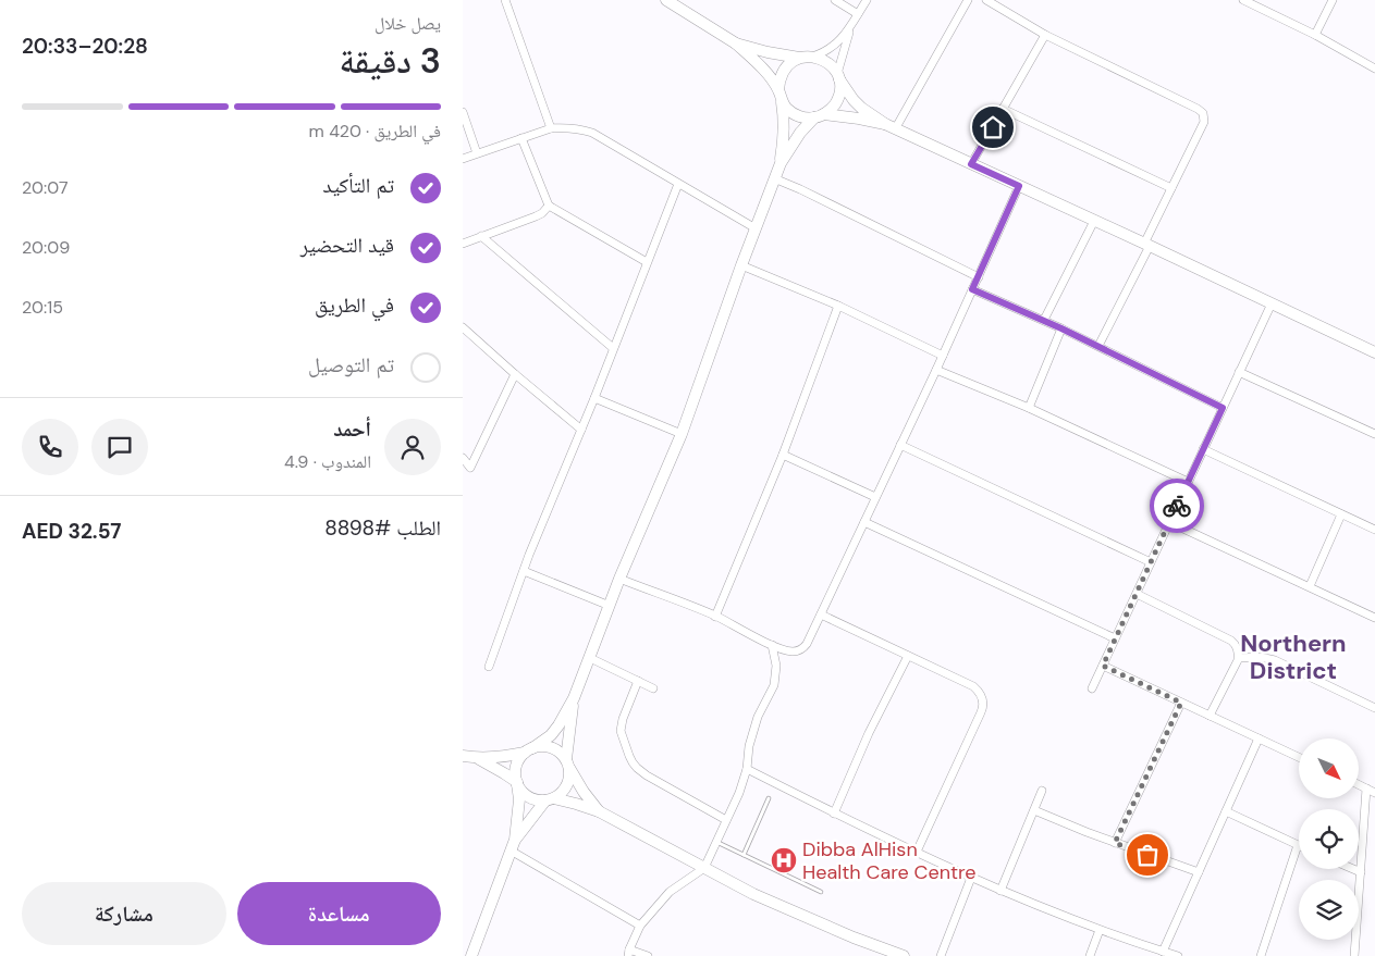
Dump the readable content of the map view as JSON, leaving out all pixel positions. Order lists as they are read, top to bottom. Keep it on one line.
{"districts":["Northern District"],"places":{"hospital":["Dibba AlHisn Health Care Centre"]},"north":"bottom right","page":{"heading":["3 دقيقة","يصل خلال","20:28–20:33"],"panel":["أحمد","المندوب · 4.9","الطلب #8898","AED 32.57"],"bar":"في الطريق · 420 m","list":[["تم التأكيد","20:07"],["قيد التحضير","20:09"],["في الطريق","20:15"],"تم التوصيل"],"buttons":["مساعدة","مشاركة"]}}
